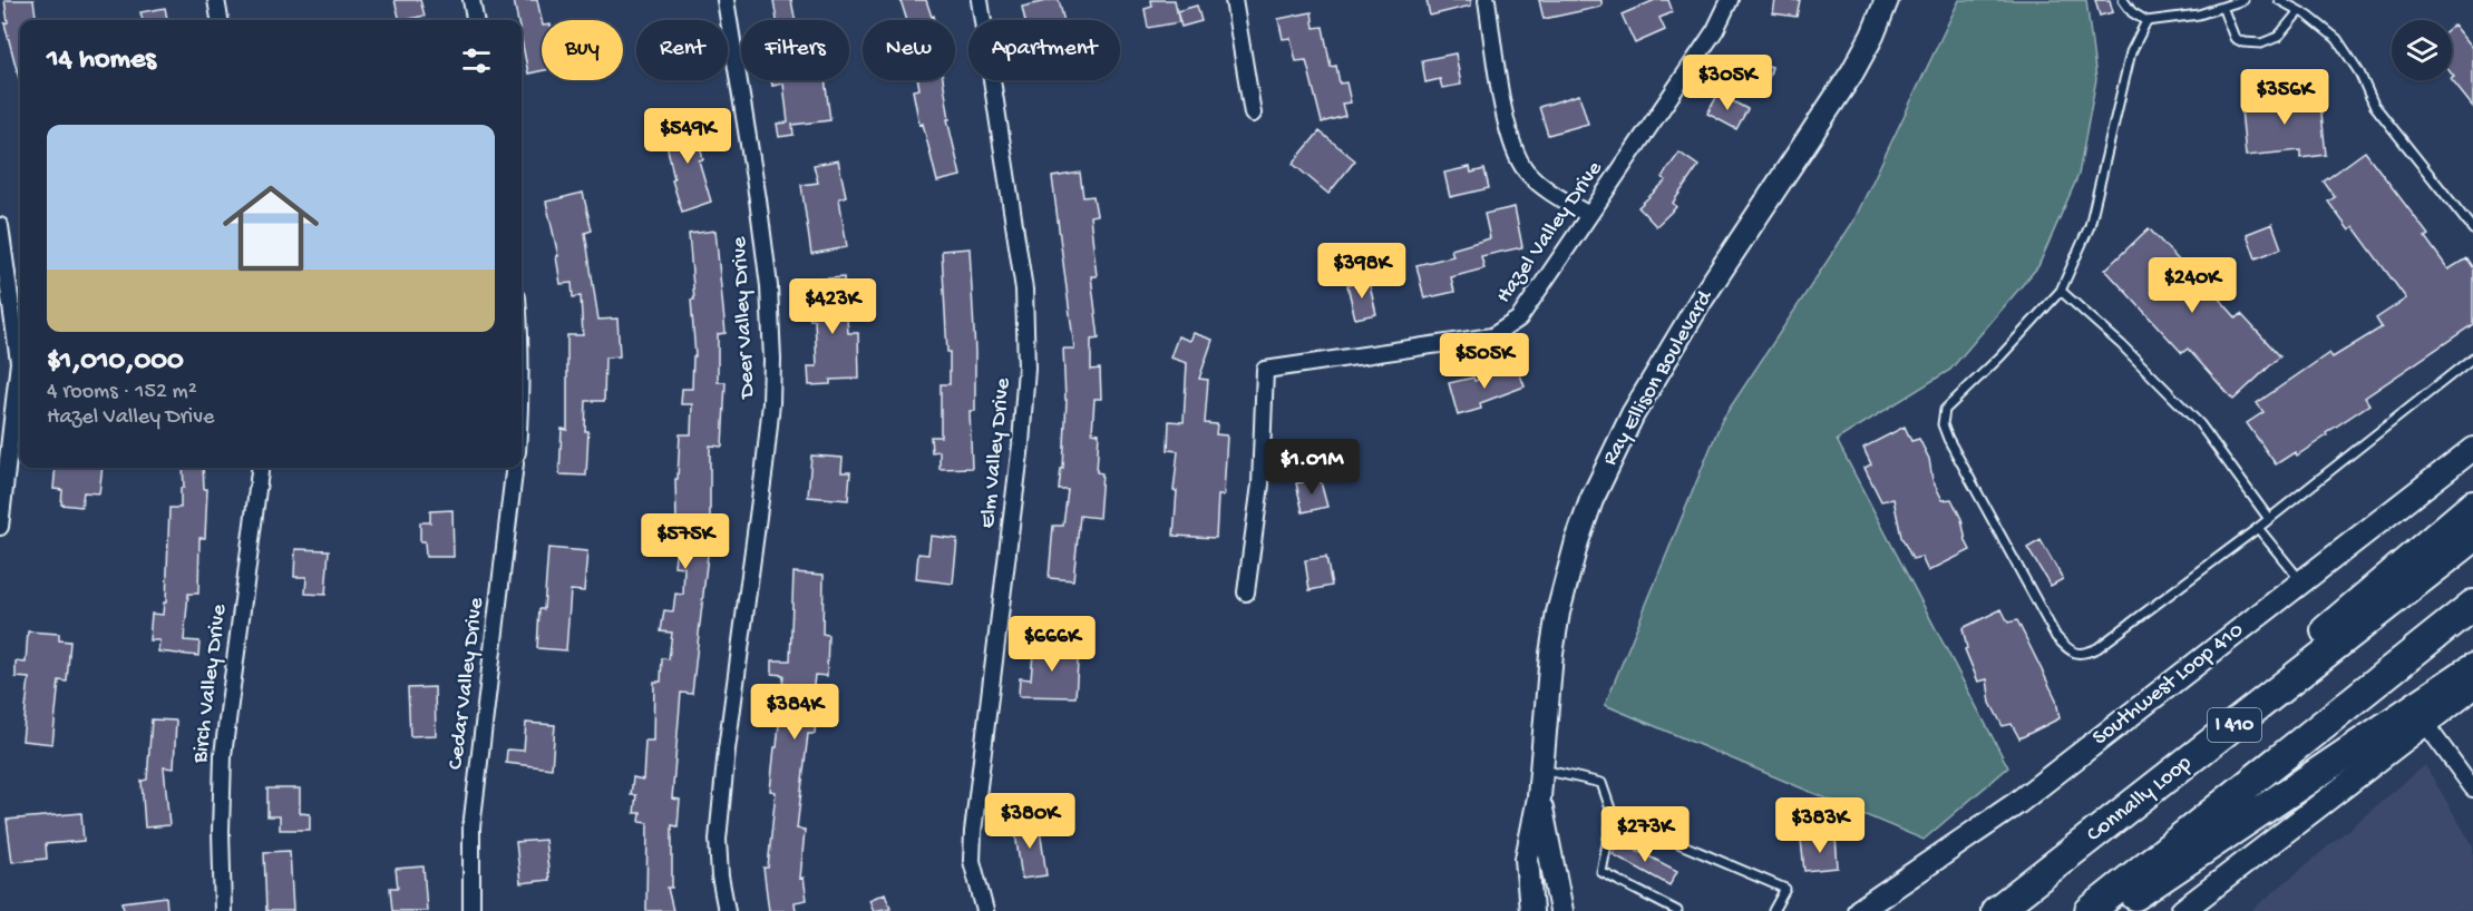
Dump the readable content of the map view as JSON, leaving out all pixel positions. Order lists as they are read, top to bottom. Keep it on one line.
{"streets":{"highway":["I 410","Connally Loop"],"main road":["Ray Ellison Boulevard","Southwest Loop 410"],"street":["Hazel Valley Drive","Deer Valley Drive","Elm Valley Drive","Birch Valley Drive","Cedar Valley Drive"]},"page":{"chip":["Buy","Rent","Filters","New","Apartment"],"heading":"14 homes","price":["$305K","$356K","$549K","$398K","$240K","$423K","$505K","$1.01M","$575K","$666K","$384K","$380K","$383K","$273K"],"list":[{"name":"$1,010,000","note":"4 rooms · 152 m² · Hazel Valley Drive"}]}}
